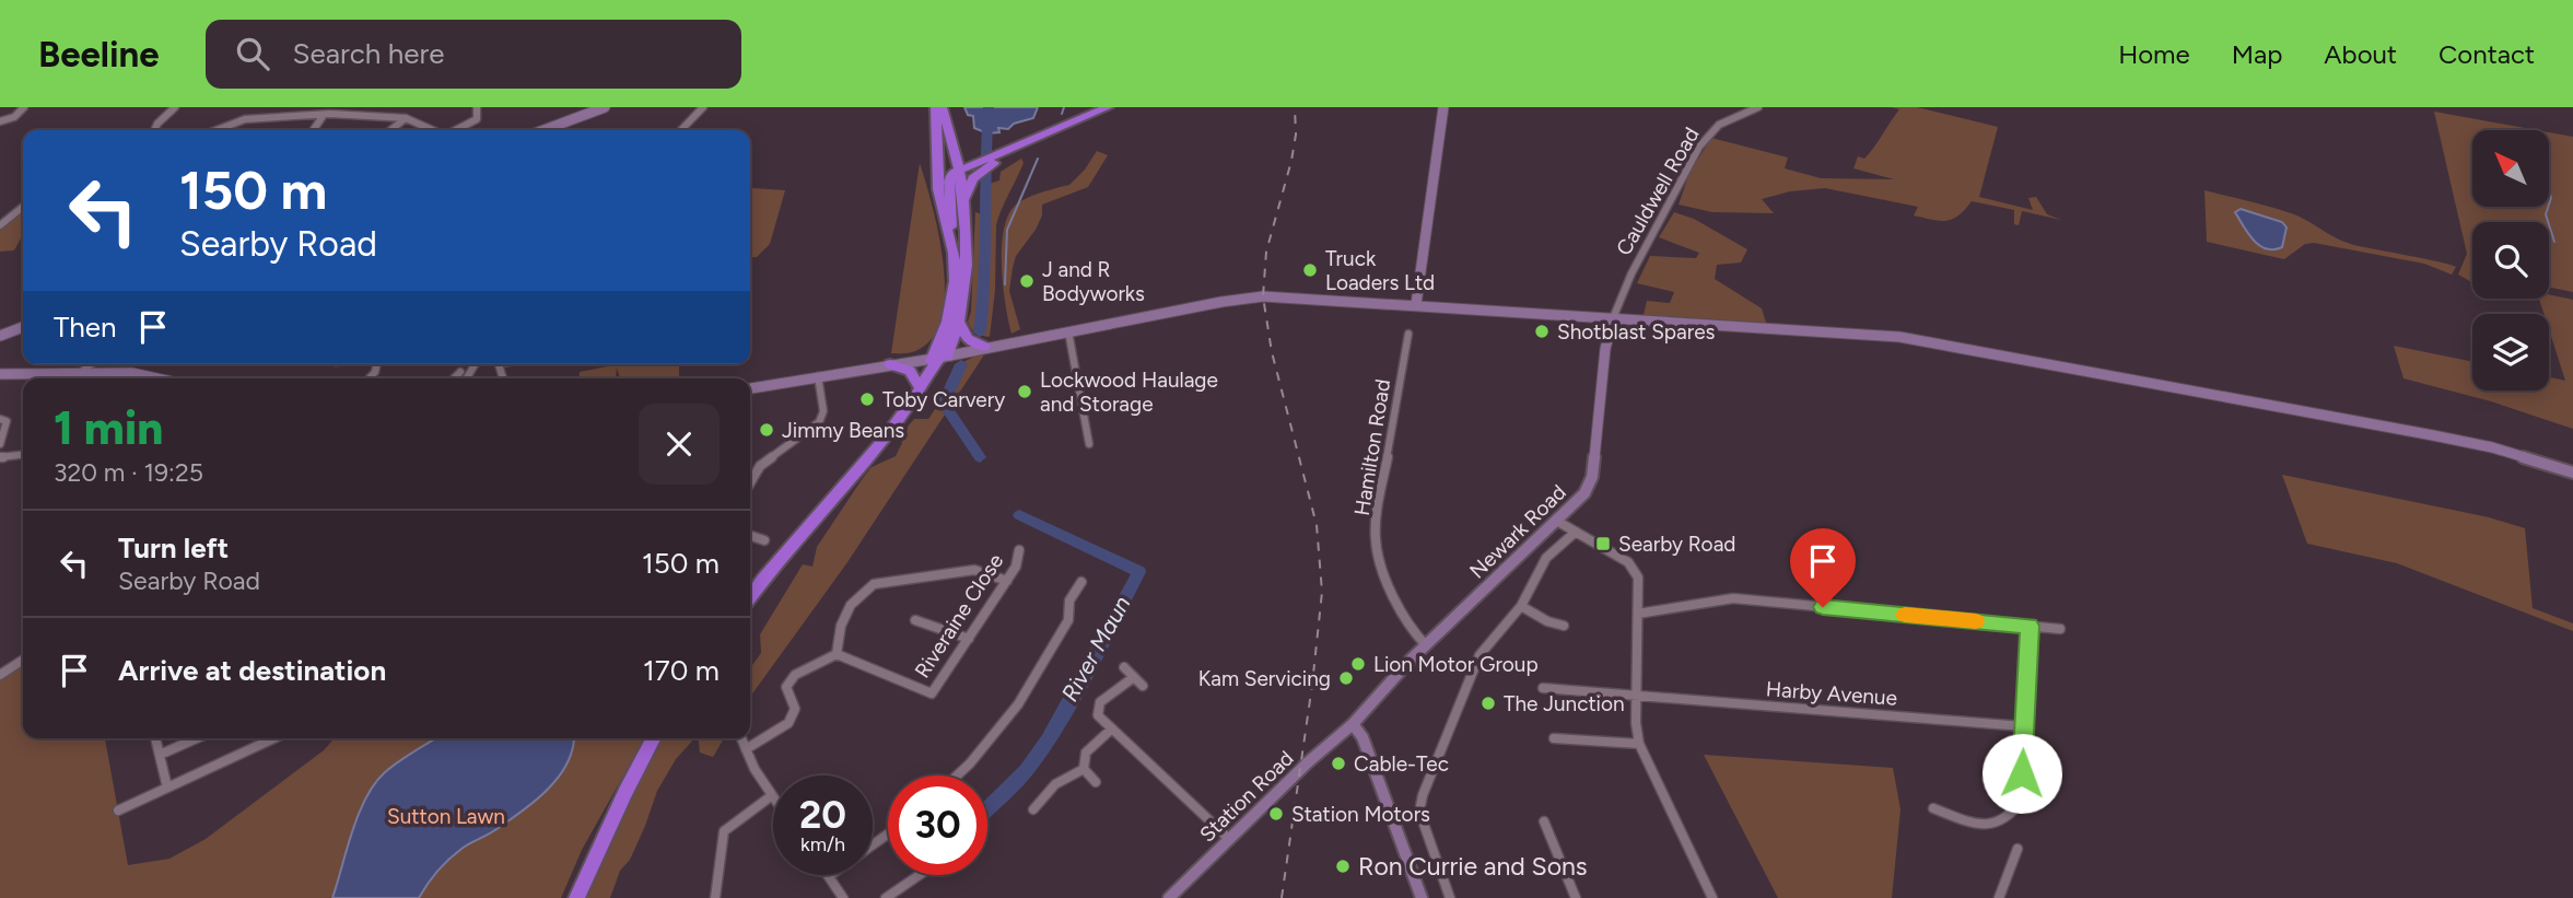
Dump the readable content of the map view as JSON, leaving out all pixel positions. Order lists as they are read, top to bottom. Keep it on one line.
{"streets":{"main road":["Newark Road","Station Road"],"street":["Cauldwell Road","Hamilton Road","Riveraine Close","Harby Avenue"]},"crossings":[["Cauldwell Road","Newark Road"],["Hamilton Road","Newark Road"],["Newark Road","Station Road"]],"water":["River Maun"],"parks":["Sutton Lawn"],"places":{"other":["Truck Loaders Ltd","J and R Bodyworks","Shotblast Spares","Lockwood Haulage and Storage","Toby Carvery","Jimmy Beans","Lion Motor Group","Kam Servicing","The Junction","Cable-Tec","Station Motors","Ron Currie and Sons"],"transit":["Searby Road"]},"north":"top left","page":{"header":"Beeline","search":"Search here","nav":["Home","Map","About","Contact"],"turn":["150 m","Searby Road"],"then":"Then","heading":["1 min","320 m · 19:25"],"list":[{"name":"Turn left","note":"Searby Road","value":"150 m"},{"name":"Arrive at destination","value":"170 m"}],"speed":"20 km/h","limit":"30"}}
